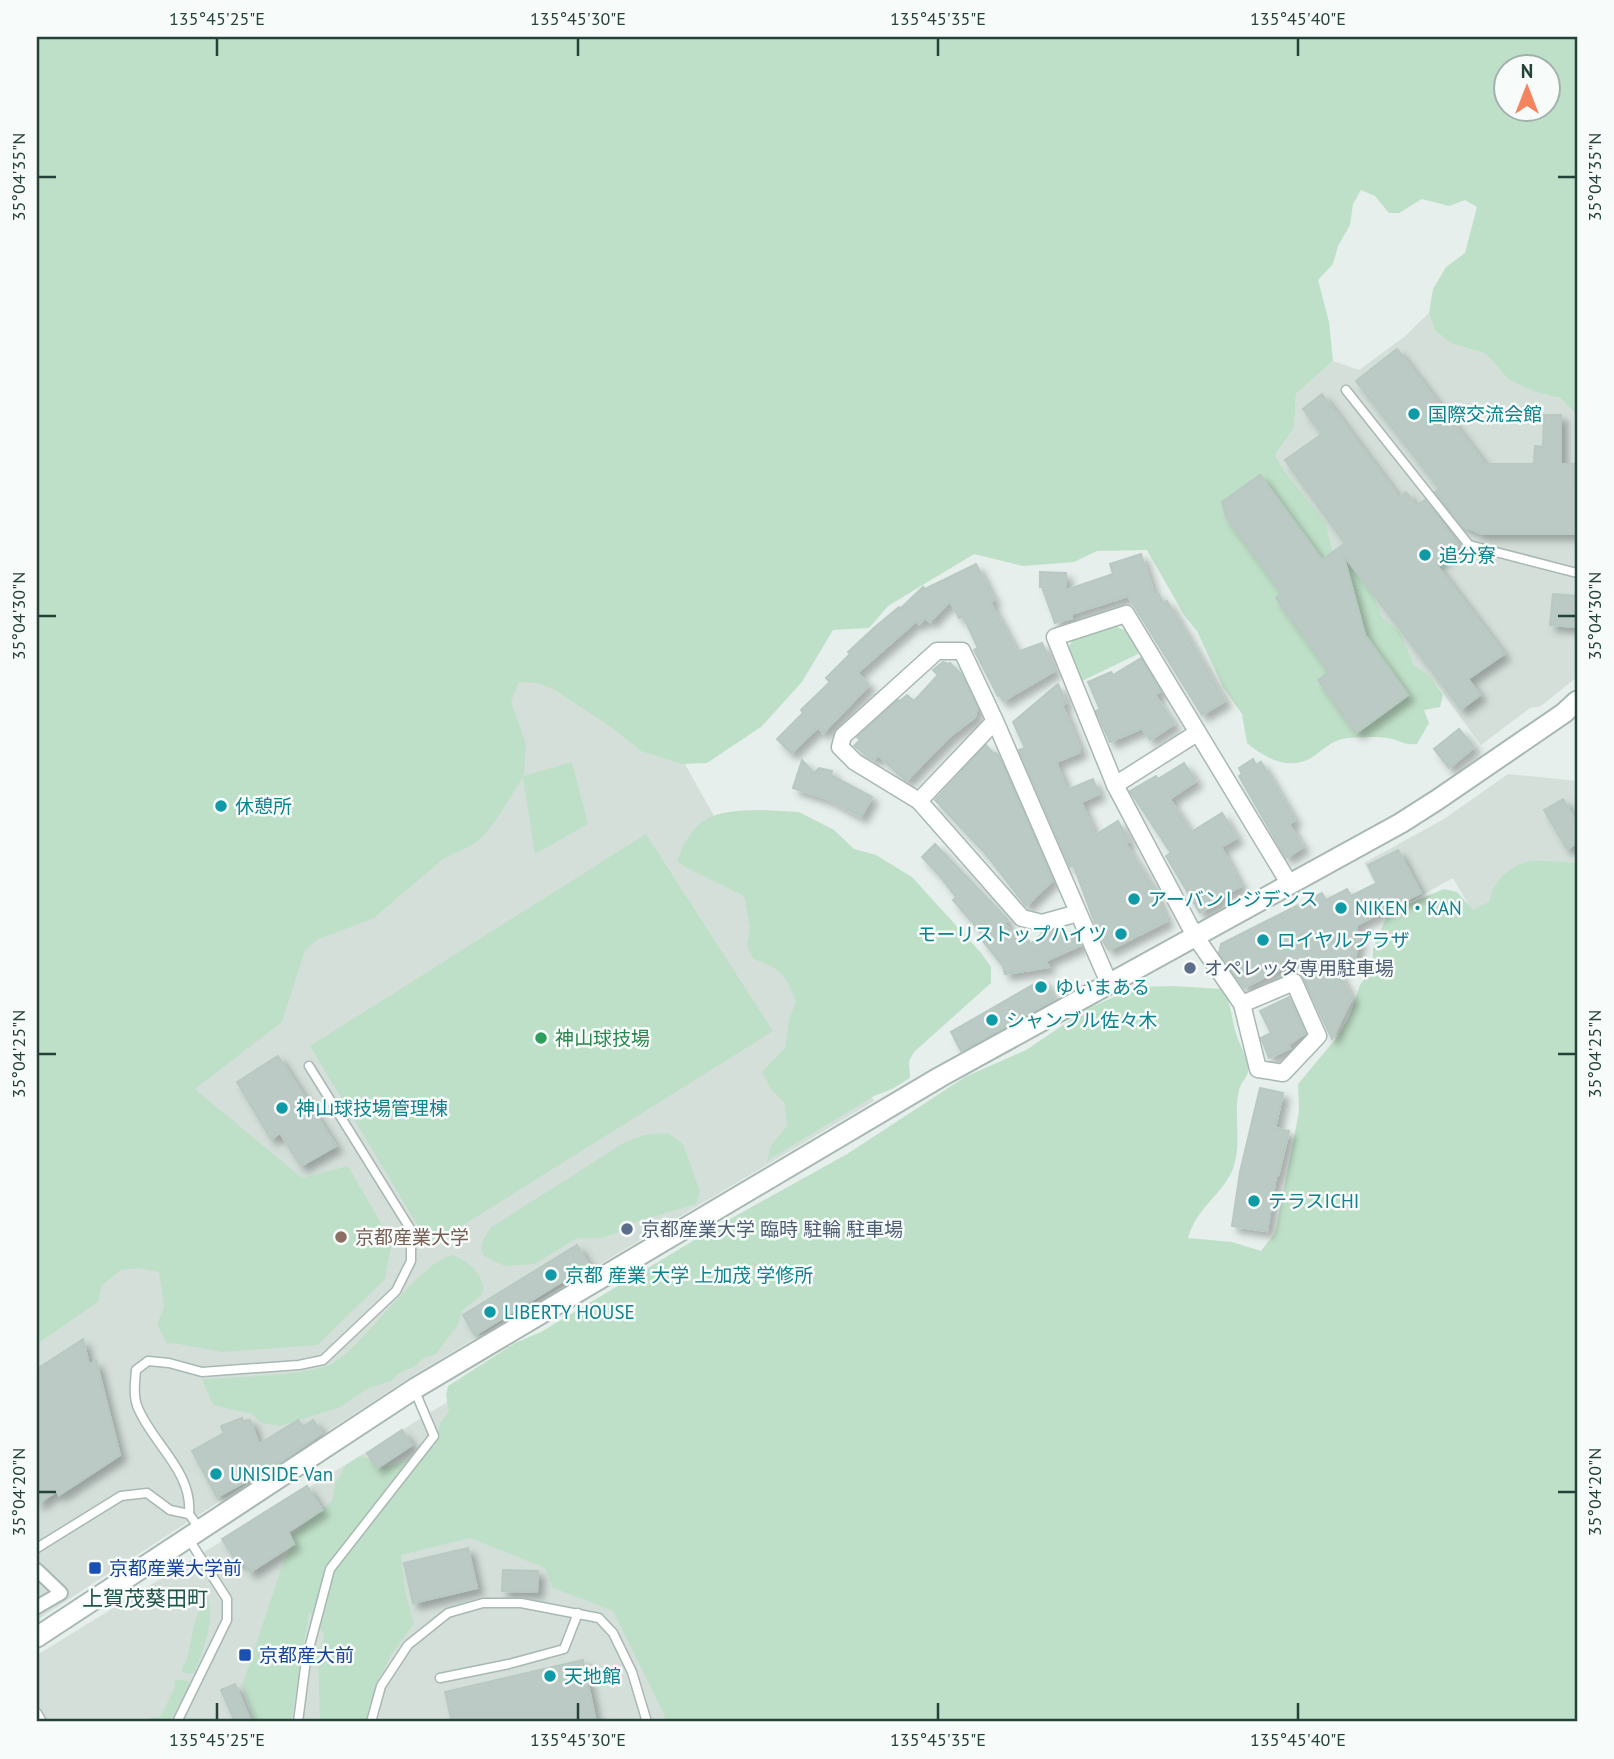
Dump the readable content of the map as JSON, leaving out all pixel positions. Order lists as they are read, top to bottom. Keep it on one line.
{"districts":["上賀茂葵田町"],"places":{"other":["国際交流会館","追分寮","休憩所","アーバンレジデンス","NIKEN・KAN","モーリストップハイツ","ロイヤルプラザ","オペレッタ専用駐車場","ゆいまある","シャンブル佐々木","神山球技場","神山球技場管理棟","テラスICHI","京都産業大学 臨時 駐輪 駐車場","京都産業大学","京都 産業 大学 上加茂 学修所","LIBERTY HOUSE","UNISIDE Van","天地館"],"transit":["京都産業大学前","京都産大前"]},"north":"top","coordinates":["135°45'25\"E","135°45'30\"E","135°45'35\"E","135°45'40\"E","35°04'35\"N","35°04'30\"N","35°04'25\"N","35°04'20\"N"]}
